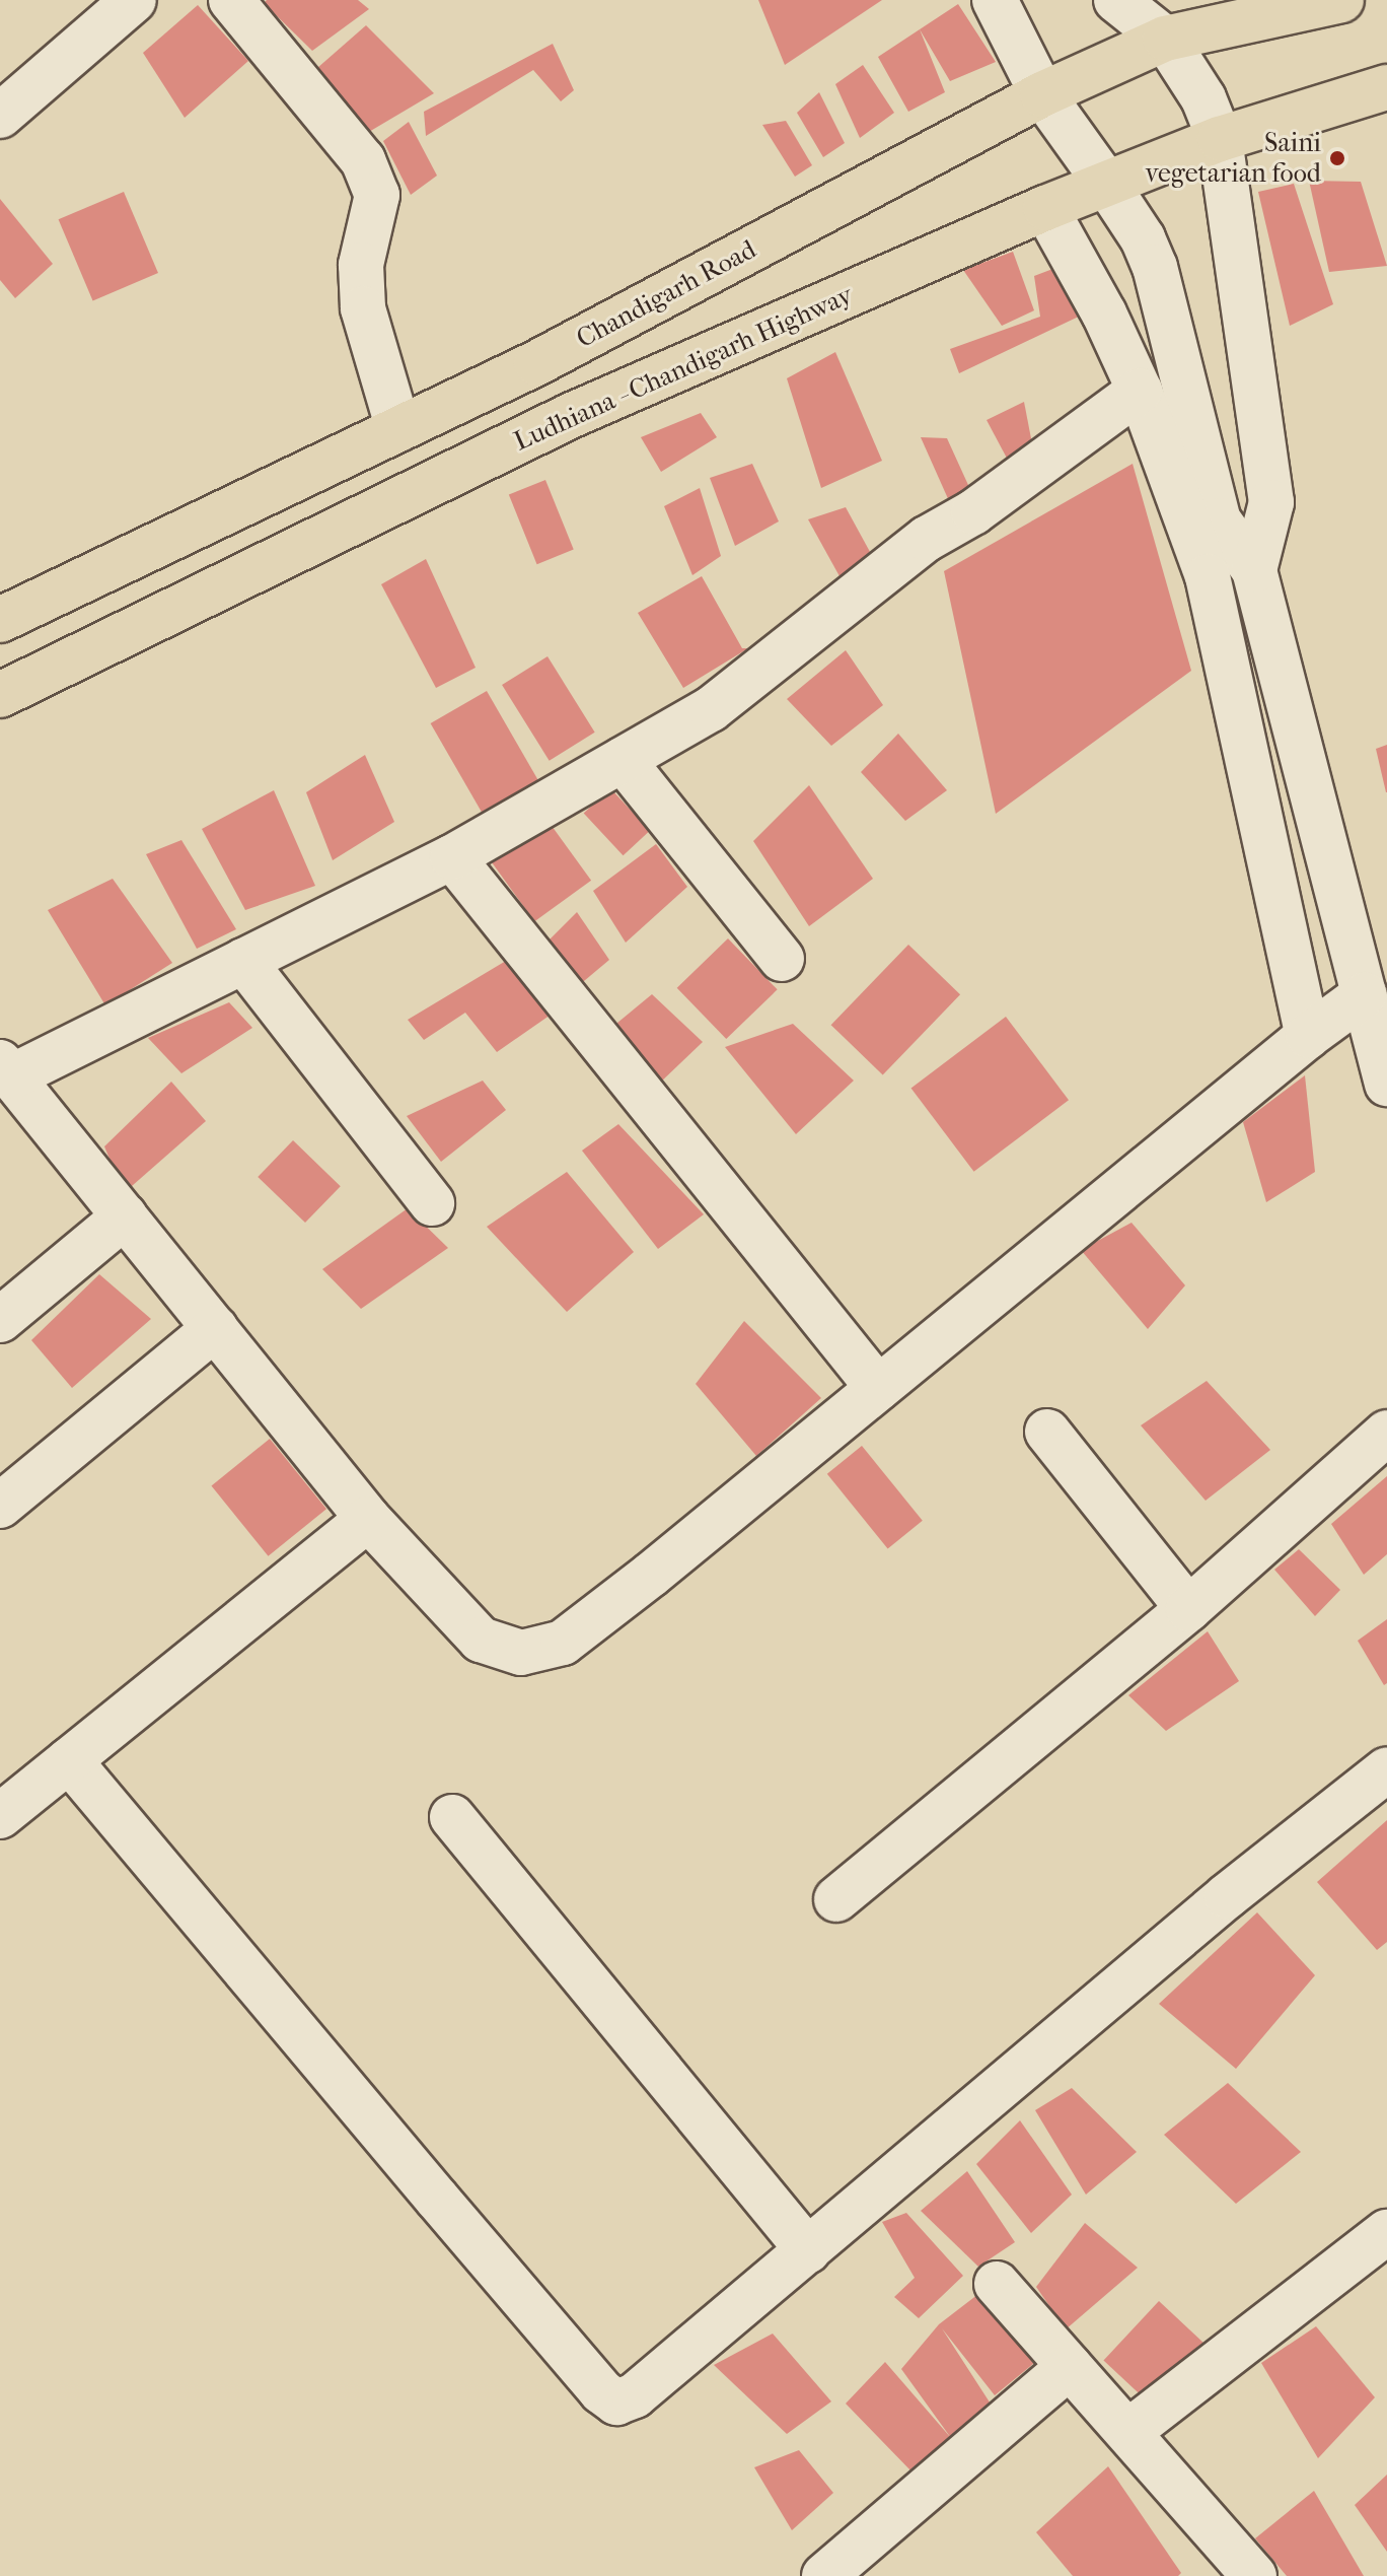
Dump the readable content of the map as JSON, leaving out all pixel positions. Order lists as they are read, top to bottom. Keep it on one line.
{"streets":{"main road":["Chandigarh Road","Ludhiana - Chandigarh Highway"]},"places":["Saini vegetarian food"]}
